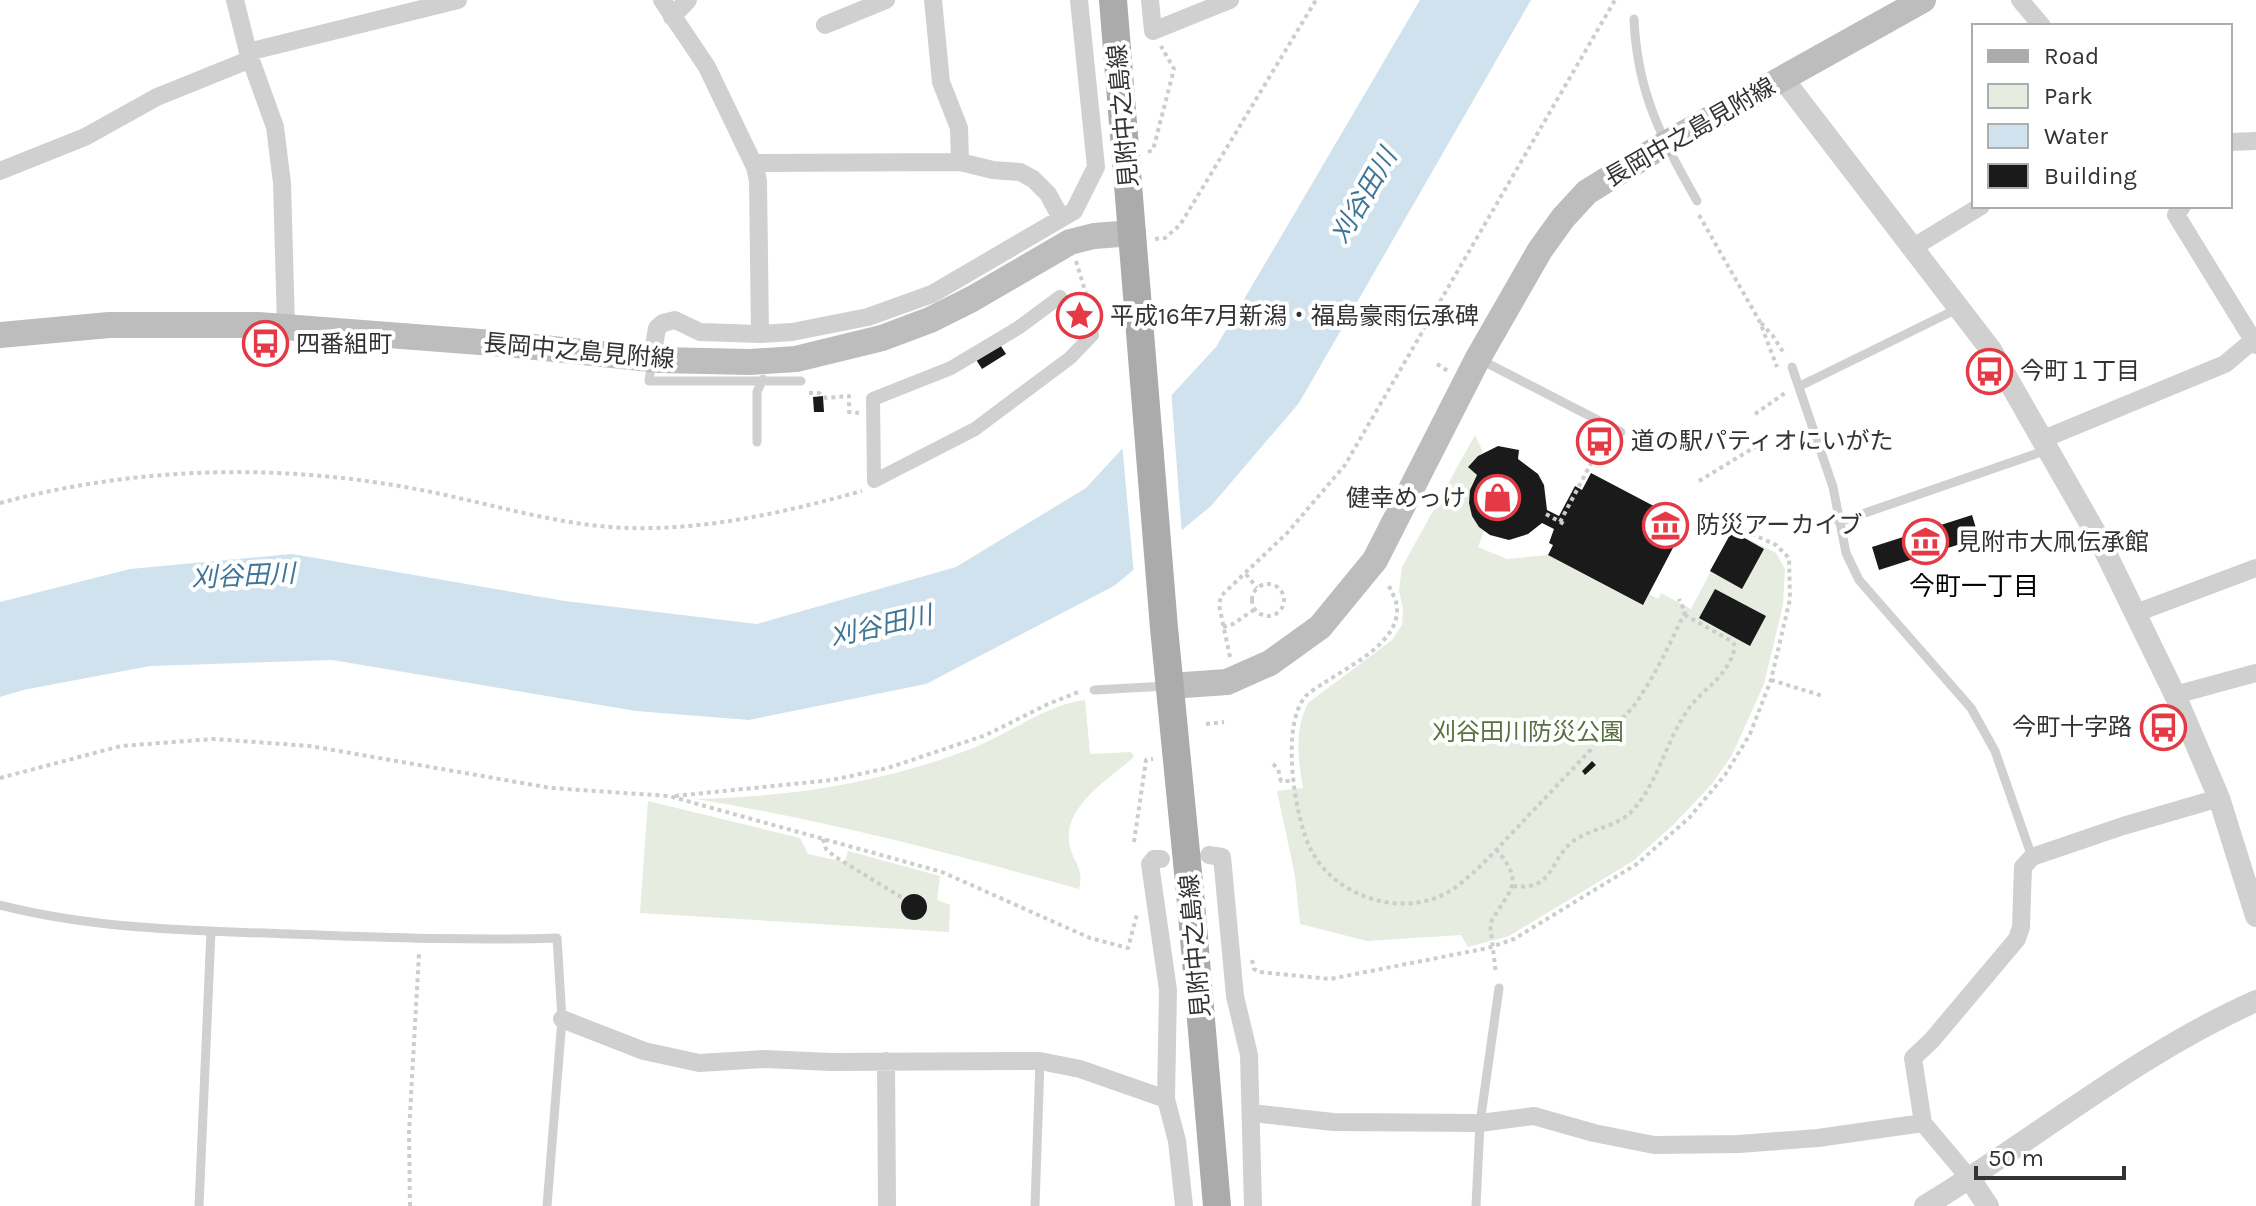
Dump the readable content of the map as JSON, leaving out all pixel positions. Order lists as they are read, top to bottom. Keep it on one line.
{"streets":{"main road":["見附中之島線","長岡中之島見附線"]},"crossings":[["見附中之島線","長岡中之島見附線"]],"districts":["今町一丁目"],"water":["刈谷田川"],"parks":["刈谷田川防災公園"],"places":{"place":["平成16年7月新潟・福島豪雨伝承碑"],"bus stop":["四番組町","今町１丁目","道の駅パティオにいがた","今町十字路"],"shop":["健幸めっけ"],"museum":["防災アーカイブ","見附市大凧伝承館"]},"legend":["Road","Park","Water","Building"],"scale_bar":"50 m"}
